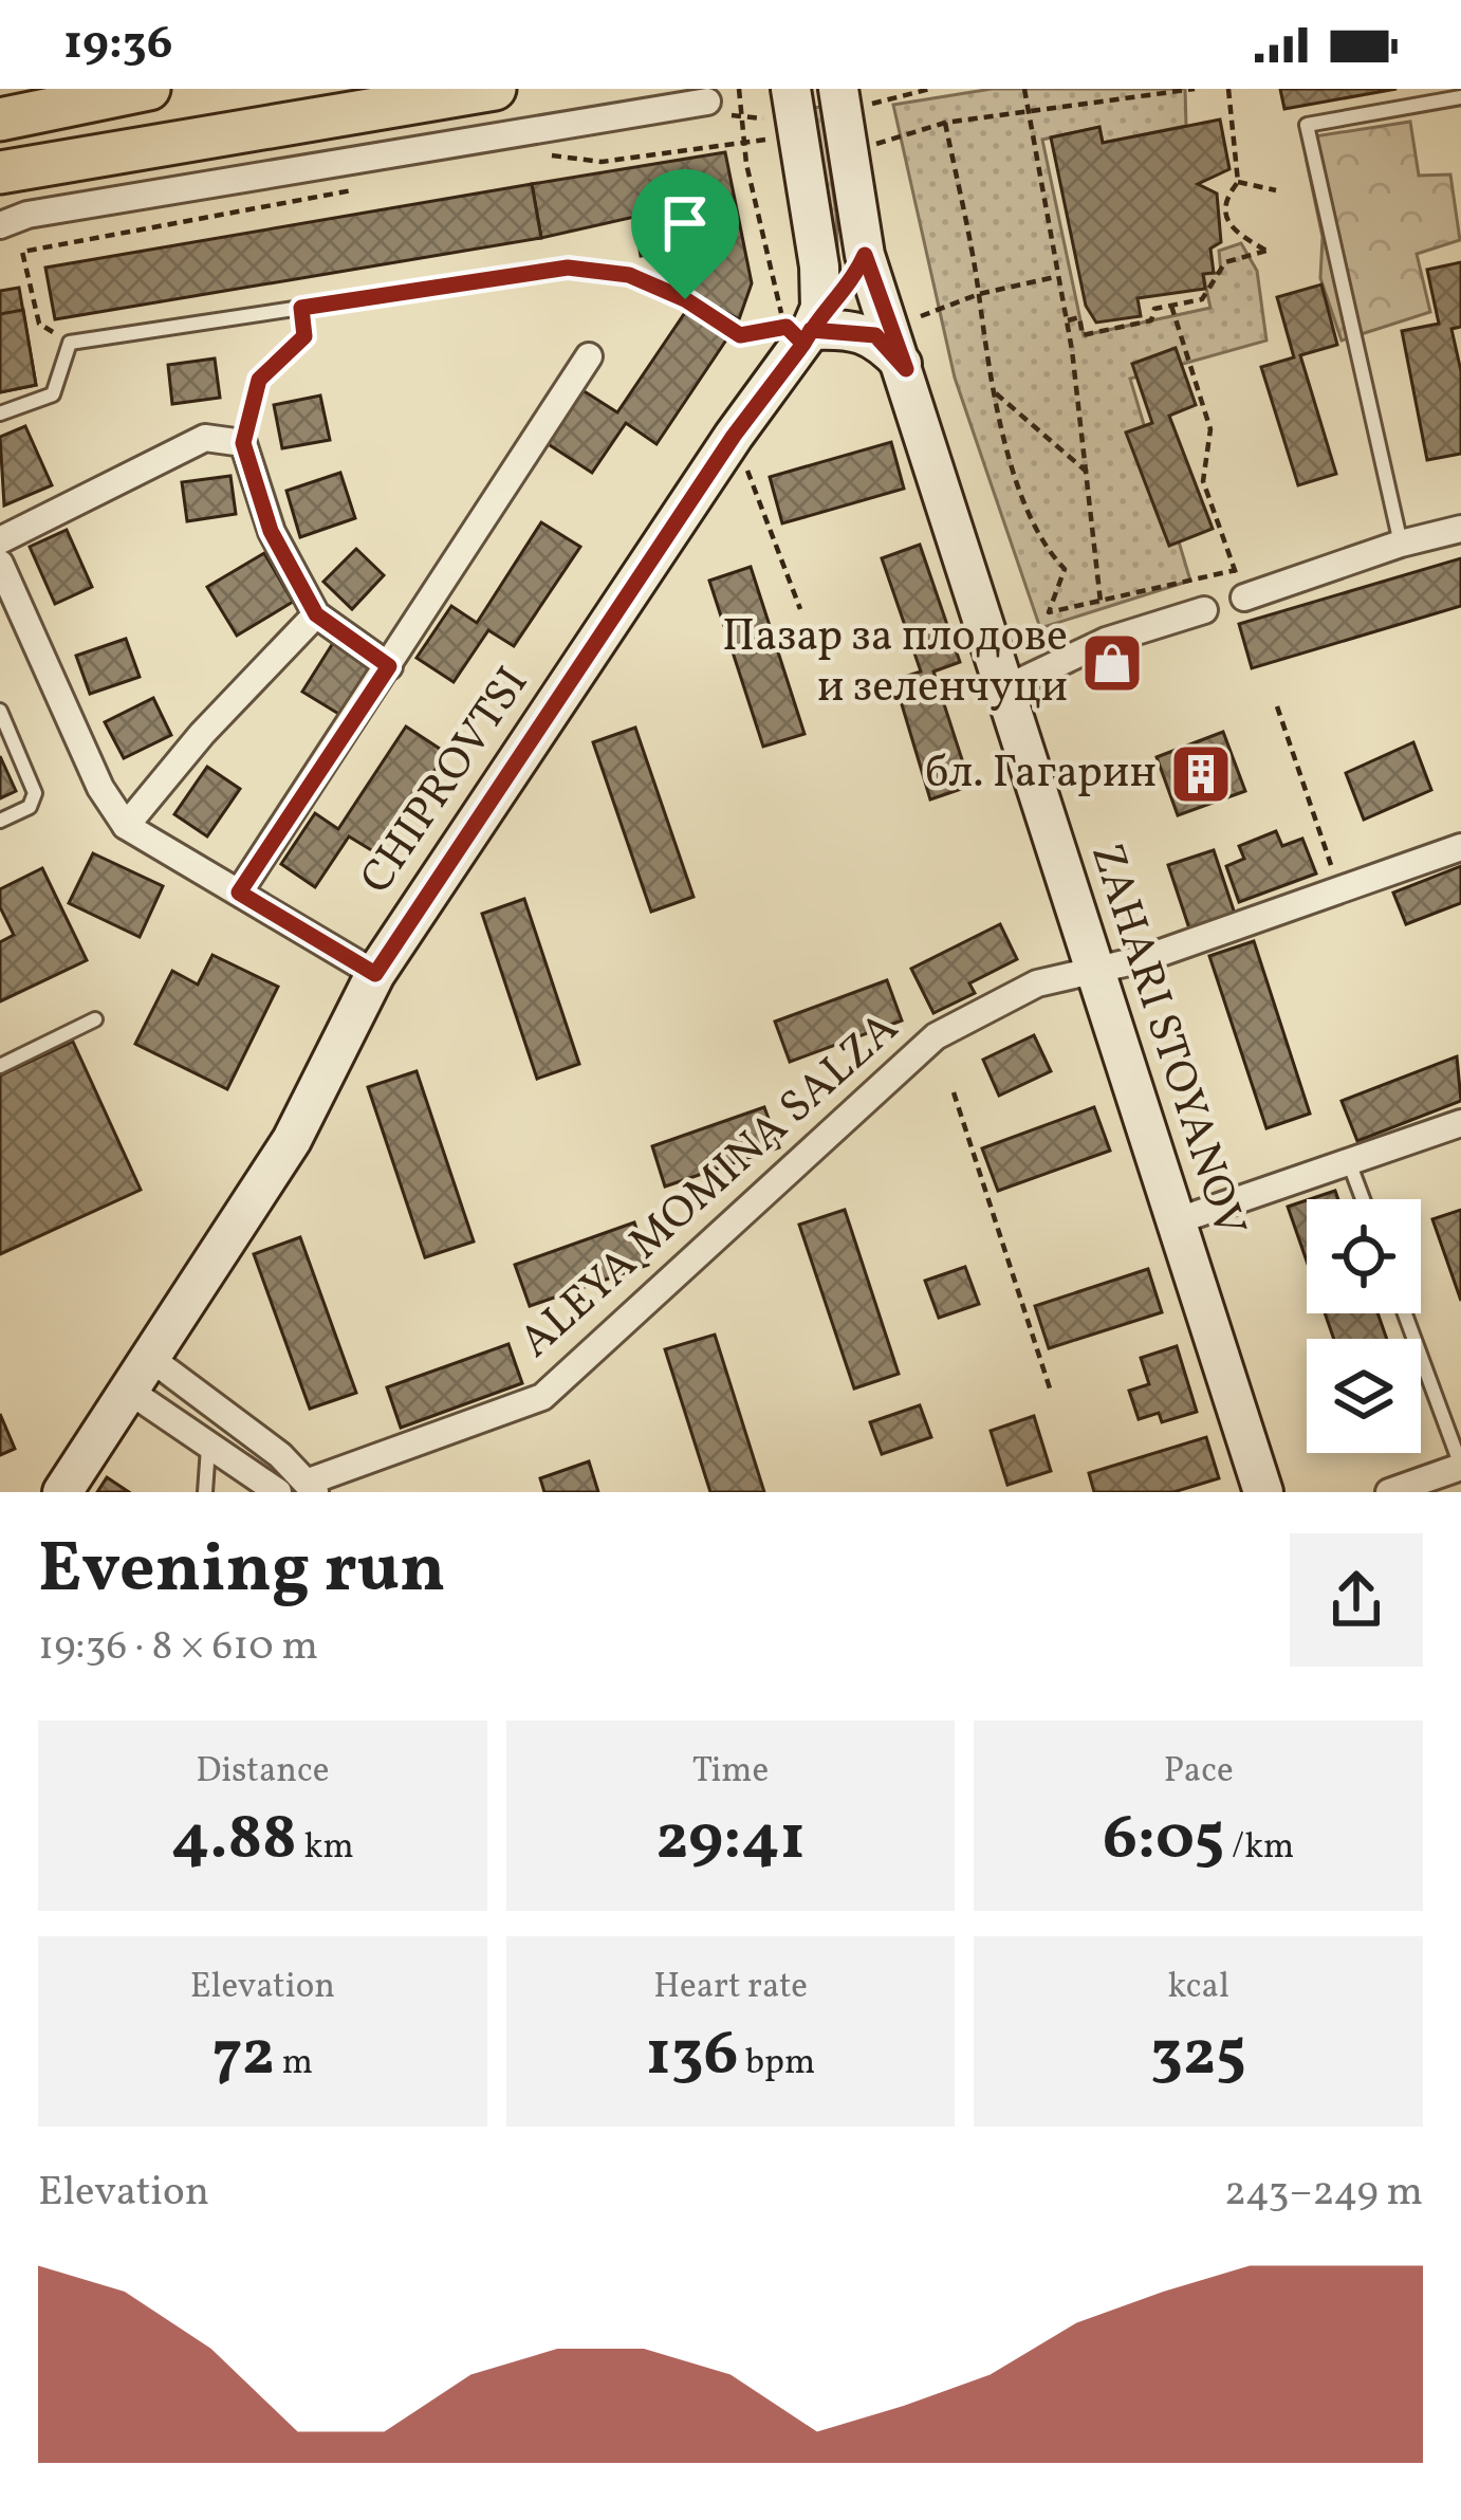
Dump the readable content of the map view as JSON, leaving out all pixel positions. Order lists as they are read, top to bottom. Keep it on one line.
{"streets":{"main road":["CHIPROVTSI","ZAHARI STOYANOV"],"street":["ALEYA MOMINA SALZA"]},"crossings":[["CHIPROVTSI","ZAHARI STOYANOV"],["ZAHARI STOYANOV","ALEYA MOMINA SALZA"]],"places":{"shop":["Пазар за плодове и зеленчуци"],"building":["бл. Гагарин"]},"page":{"status":"19:36","heading":["Evening run","19:36 · 8 × 610 m"],"stats":[["Distance","4.88 km"],["Time","29:41"],["Pace","6:05 /km"],["Elevation","72 m"],["Heart rate","136 bpm"],["kcal","325"]],"chart":["Elevation","243–249 m"]}}
